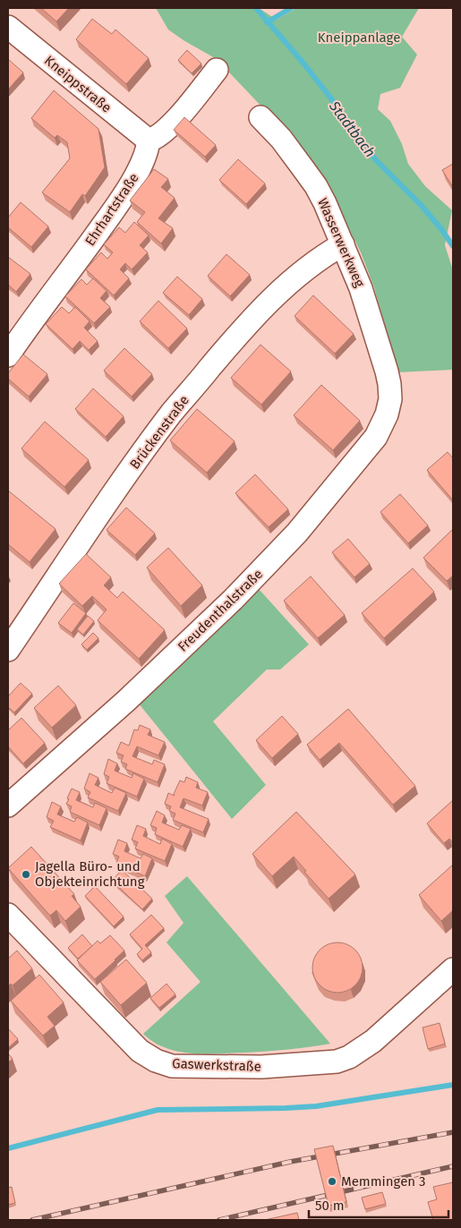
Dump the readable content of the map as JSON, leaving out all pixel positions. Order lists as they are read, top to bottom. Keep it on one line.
{"streets":{"street":["Kneippstraße","Ehrhartstraße","Wasserwerkweg","Brückenstraße","Freudenthalstraße","Gaswerkstraße"]},"crossings":[["Kneippstraße","Ehrhartstraße"],["Wasserwerkweg","Brückenstraße"],["Wasserwerkweg","Freudenthalstraße"]],"water":["Stadtbach"],"parks":["Kneippanlage"],"places":["Jagella Büro- und Objekteinrichtung","Memmingen 3"],"scale_bar":"50 m"}
